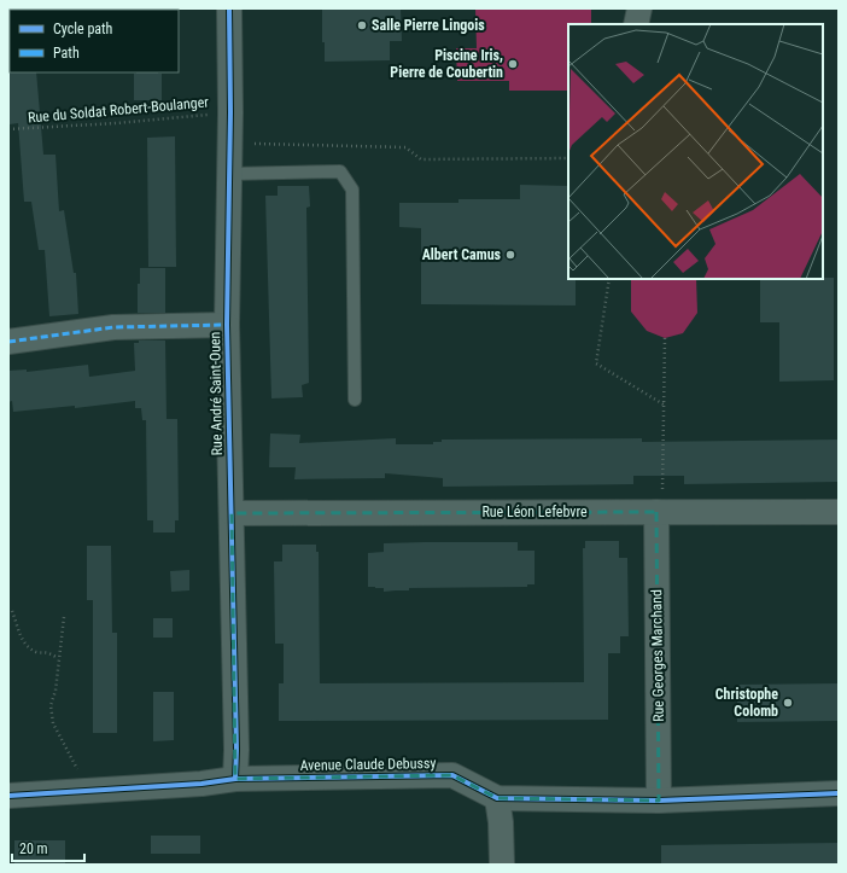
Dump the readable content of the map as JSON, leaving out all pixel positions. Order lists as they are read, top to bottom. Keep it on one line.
{"streets":{"street":["Rue André Saint-Ouen","Rue Léon Lefebvre","Rue Georges Marchand","Avenue Claude Debussy"],"path":["Rue du Soldat Robert-Boulanger"]},"crossings":[["Rue du Soldat Robert-Boulanger","Rue André Saint-Ouen"],["Rue André Saint-Ouen","Rue Léon Lefebvre"],["Rue André Saint-Ouen","Avenue Claude Debussy"],["Rue Léon Lefebvre","Rue Georges Marchand"],["Rue Georges Marchand","Avenue Claude Debussy"]],"places":["Salle Pierre Lingois","Piscine Iris, Pierre de Coubertin","Albert Camus","Christophe Colomb"],"legend":["Cycle path","Path"],"scale_bar":"20 m"}
